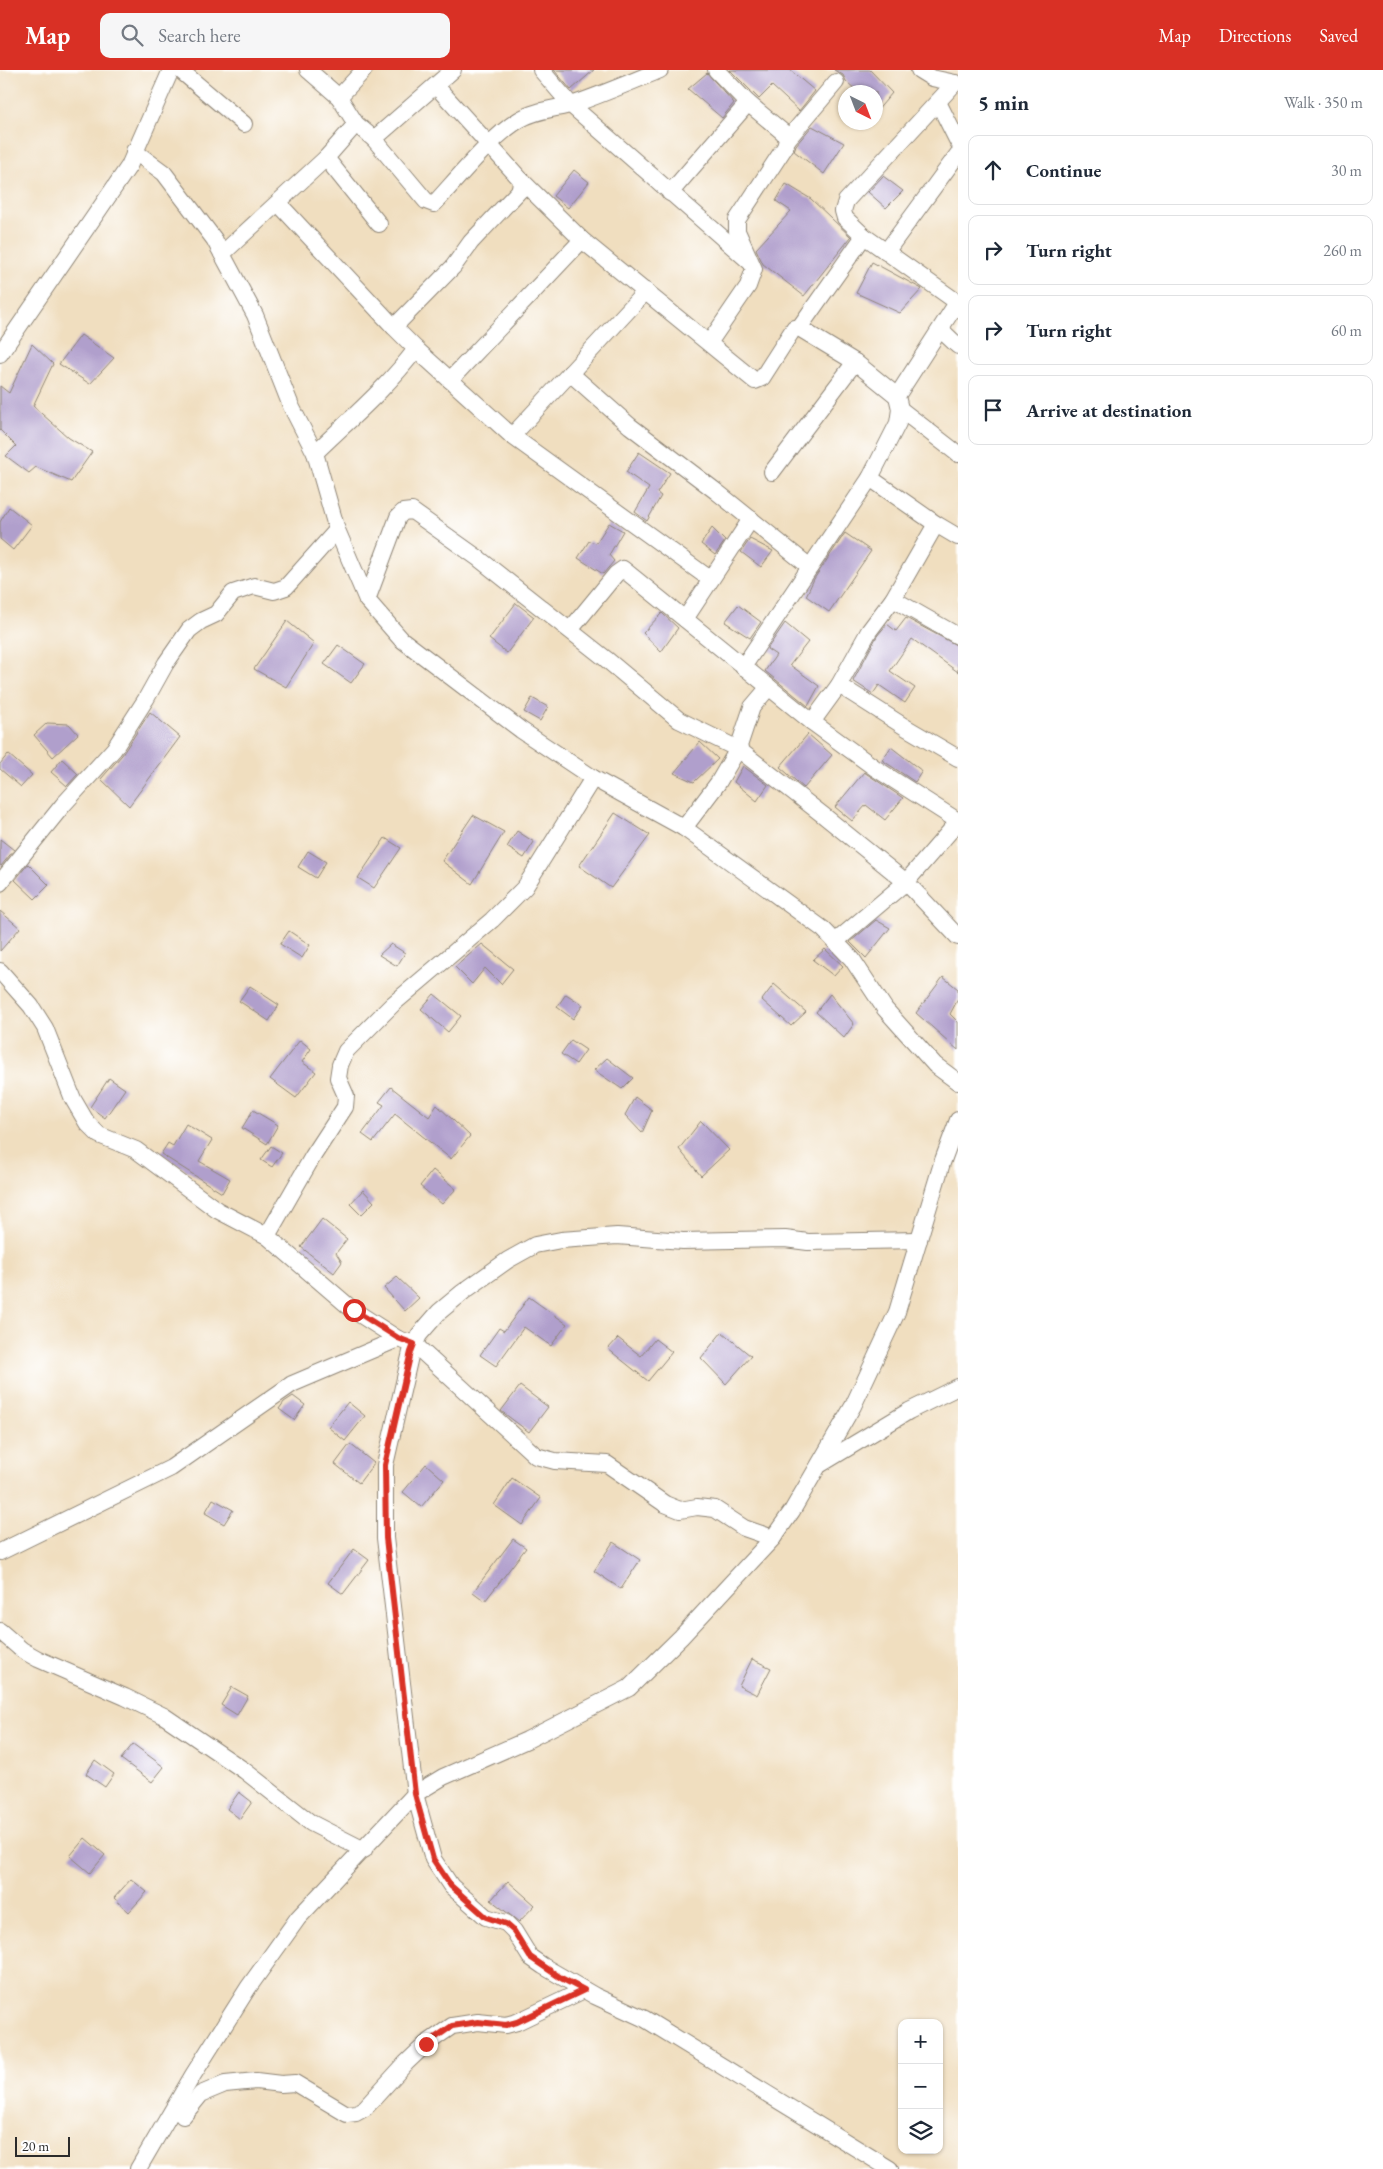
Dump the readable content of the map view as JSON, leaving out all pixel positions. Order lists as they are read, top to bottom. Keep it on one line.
{"scale_bar":"20 m","north":"bottom right","page":{"header":"Map","search":"Search here","nav":["Map","Directions","Saved"],"heading":["5 min","Walk · 350 m"],"list":[["Continue","30 m"],["Turn right","260 m"],["Turn right","60 m"],"Arrive at destination"],"map_buttons":["+","−"],"scale":"20 m"}}
